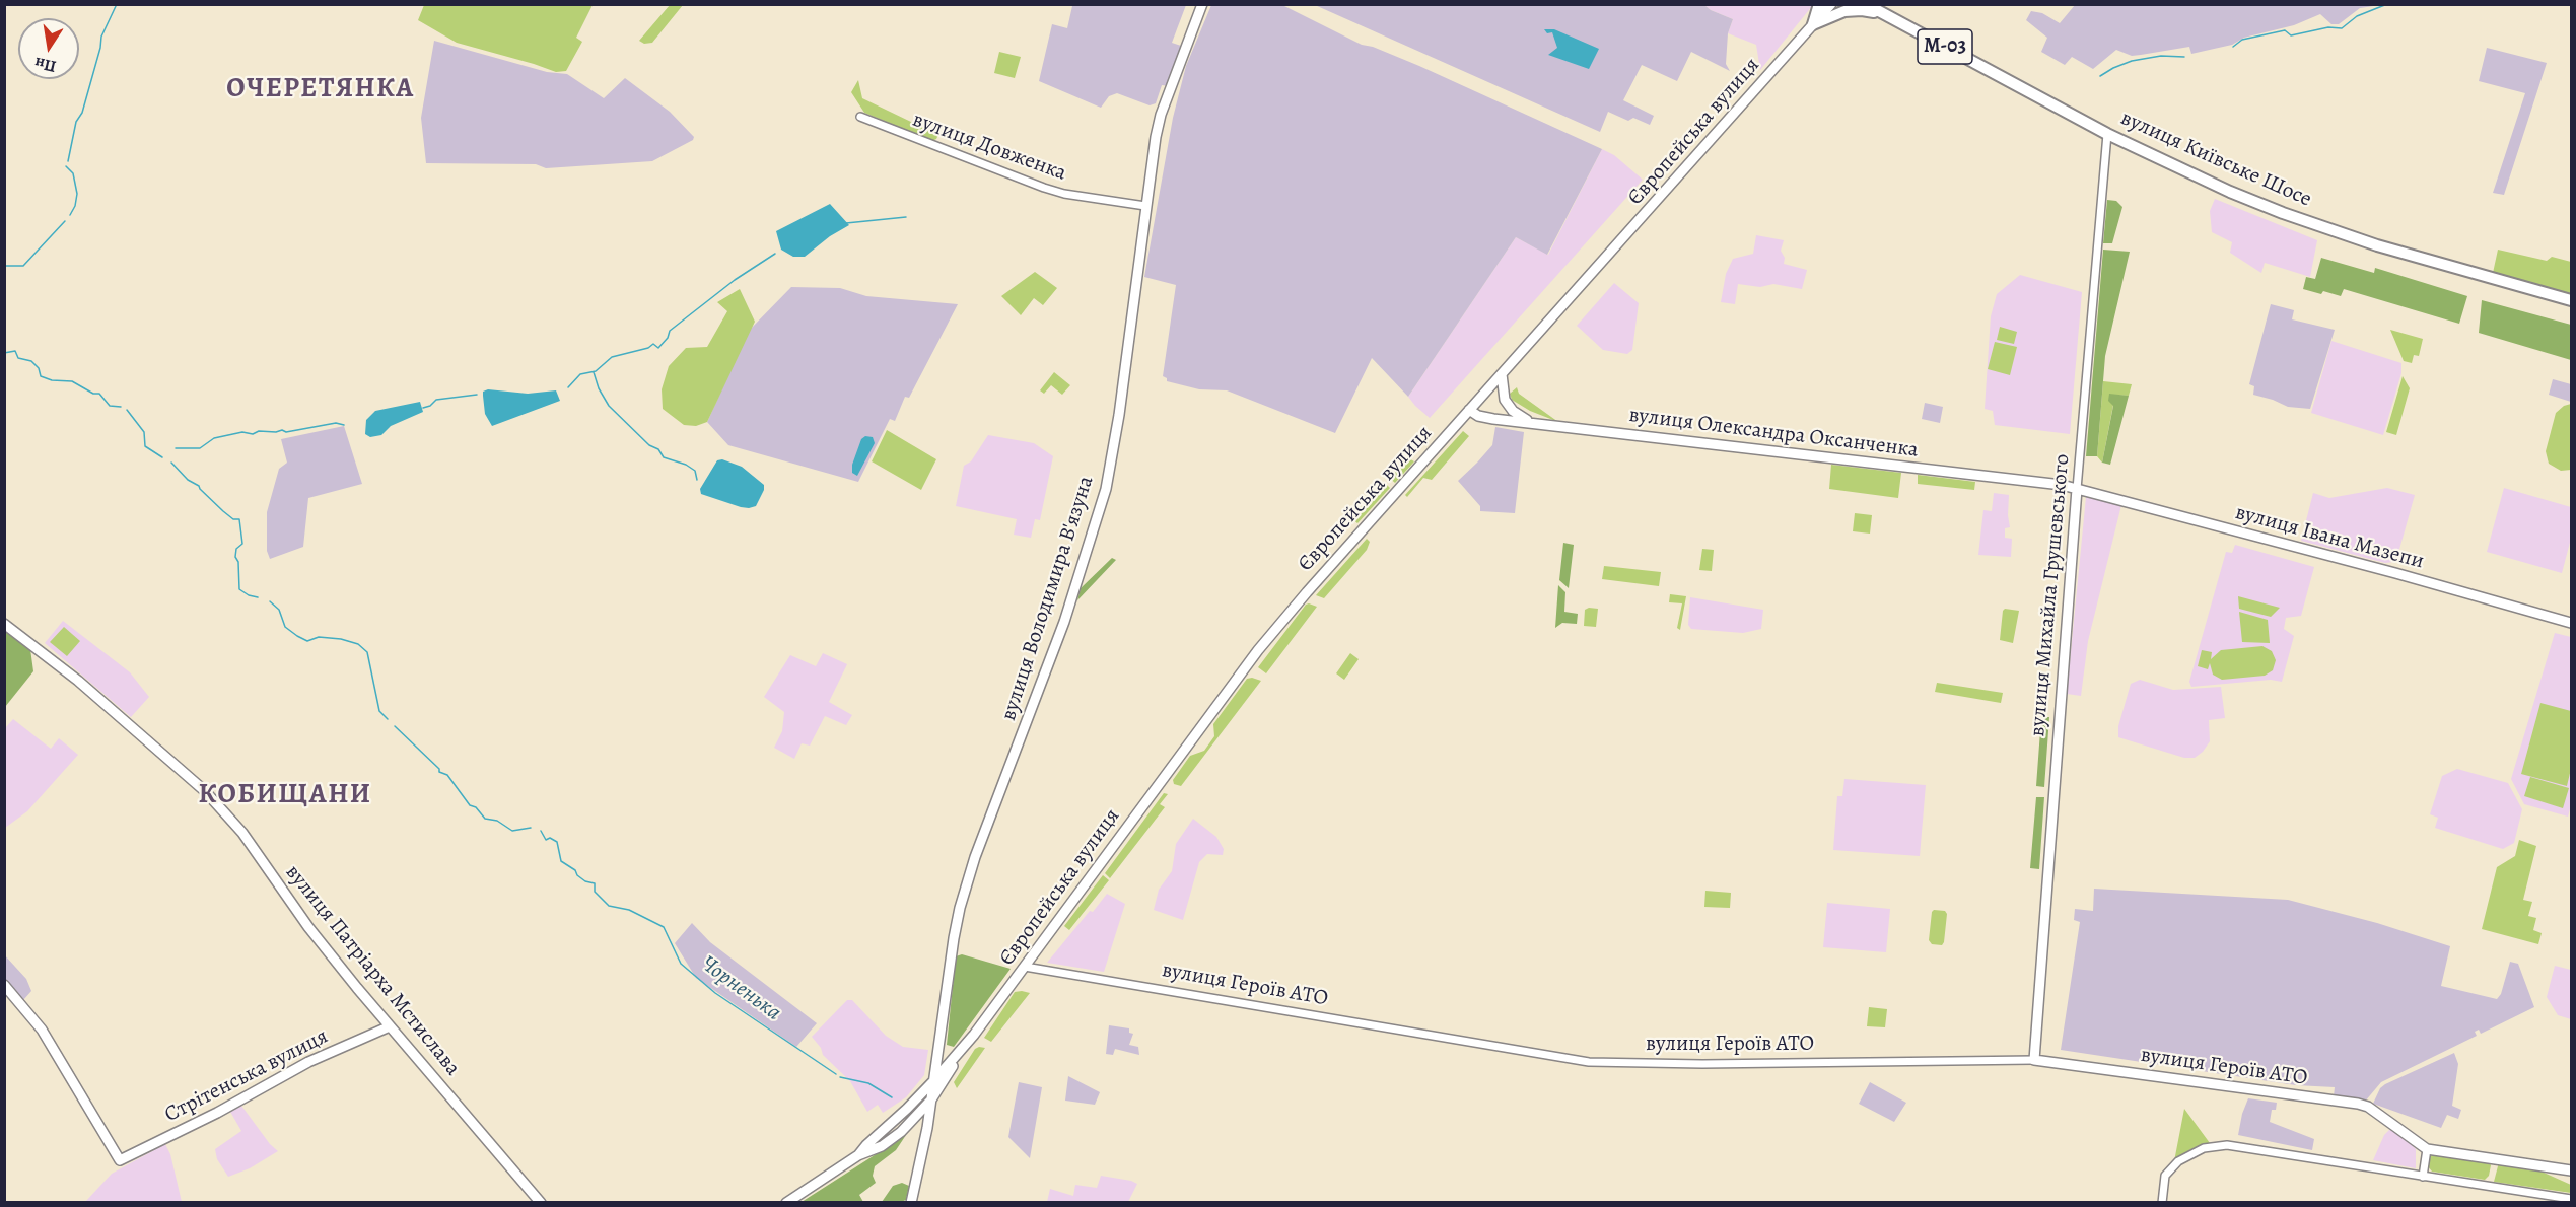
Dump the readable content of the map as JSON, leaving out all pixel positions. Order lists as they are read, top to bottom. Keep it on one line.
{"streets":{"highway":["М-03","вулиця Київське Шосе"],"main road":["Європейська вулиця","вулиця Олександра Оксанченка","вулиця Івана Мазепи","вулиця Михайла Грушевського","вулиця Володимира В'язуна","вулиця Патріарха Мстислава","вулиця Героїв АТО","Стрітенська вулиця"],"street":["вулиця Довженка"]},"crossings":[["Європейська вулиця","вулиця Олександра Оксанченка"],["Європейська вулиця","вулиця Володимира В'язуна"],["Європейська вулиця","вулиця Героїв АТО"],["вулиця Довженка","вулиця Володимира В'язуна"],["вулиця Київське Шосе","вулиця Михайла Грушевського"],["вулиця Олександра Оксанченка","вулиця Івана Мазепи"],["вулиця Олександра Оксанченка","вулиця Михайла Грушевського"],["вулиця Івана Мазепи","вулиця Михайла Грушевського"],["вулиця Михайла Грушевського","вулиця Героїв АТО"],["вулиця Патріарха Мстислава","Стрітенська вулиця"]],"districts":["ОЧЕРЕТЯНКА","КОБИЩАНИ"],"water":["Чорненька"],"north":"bottom"}
